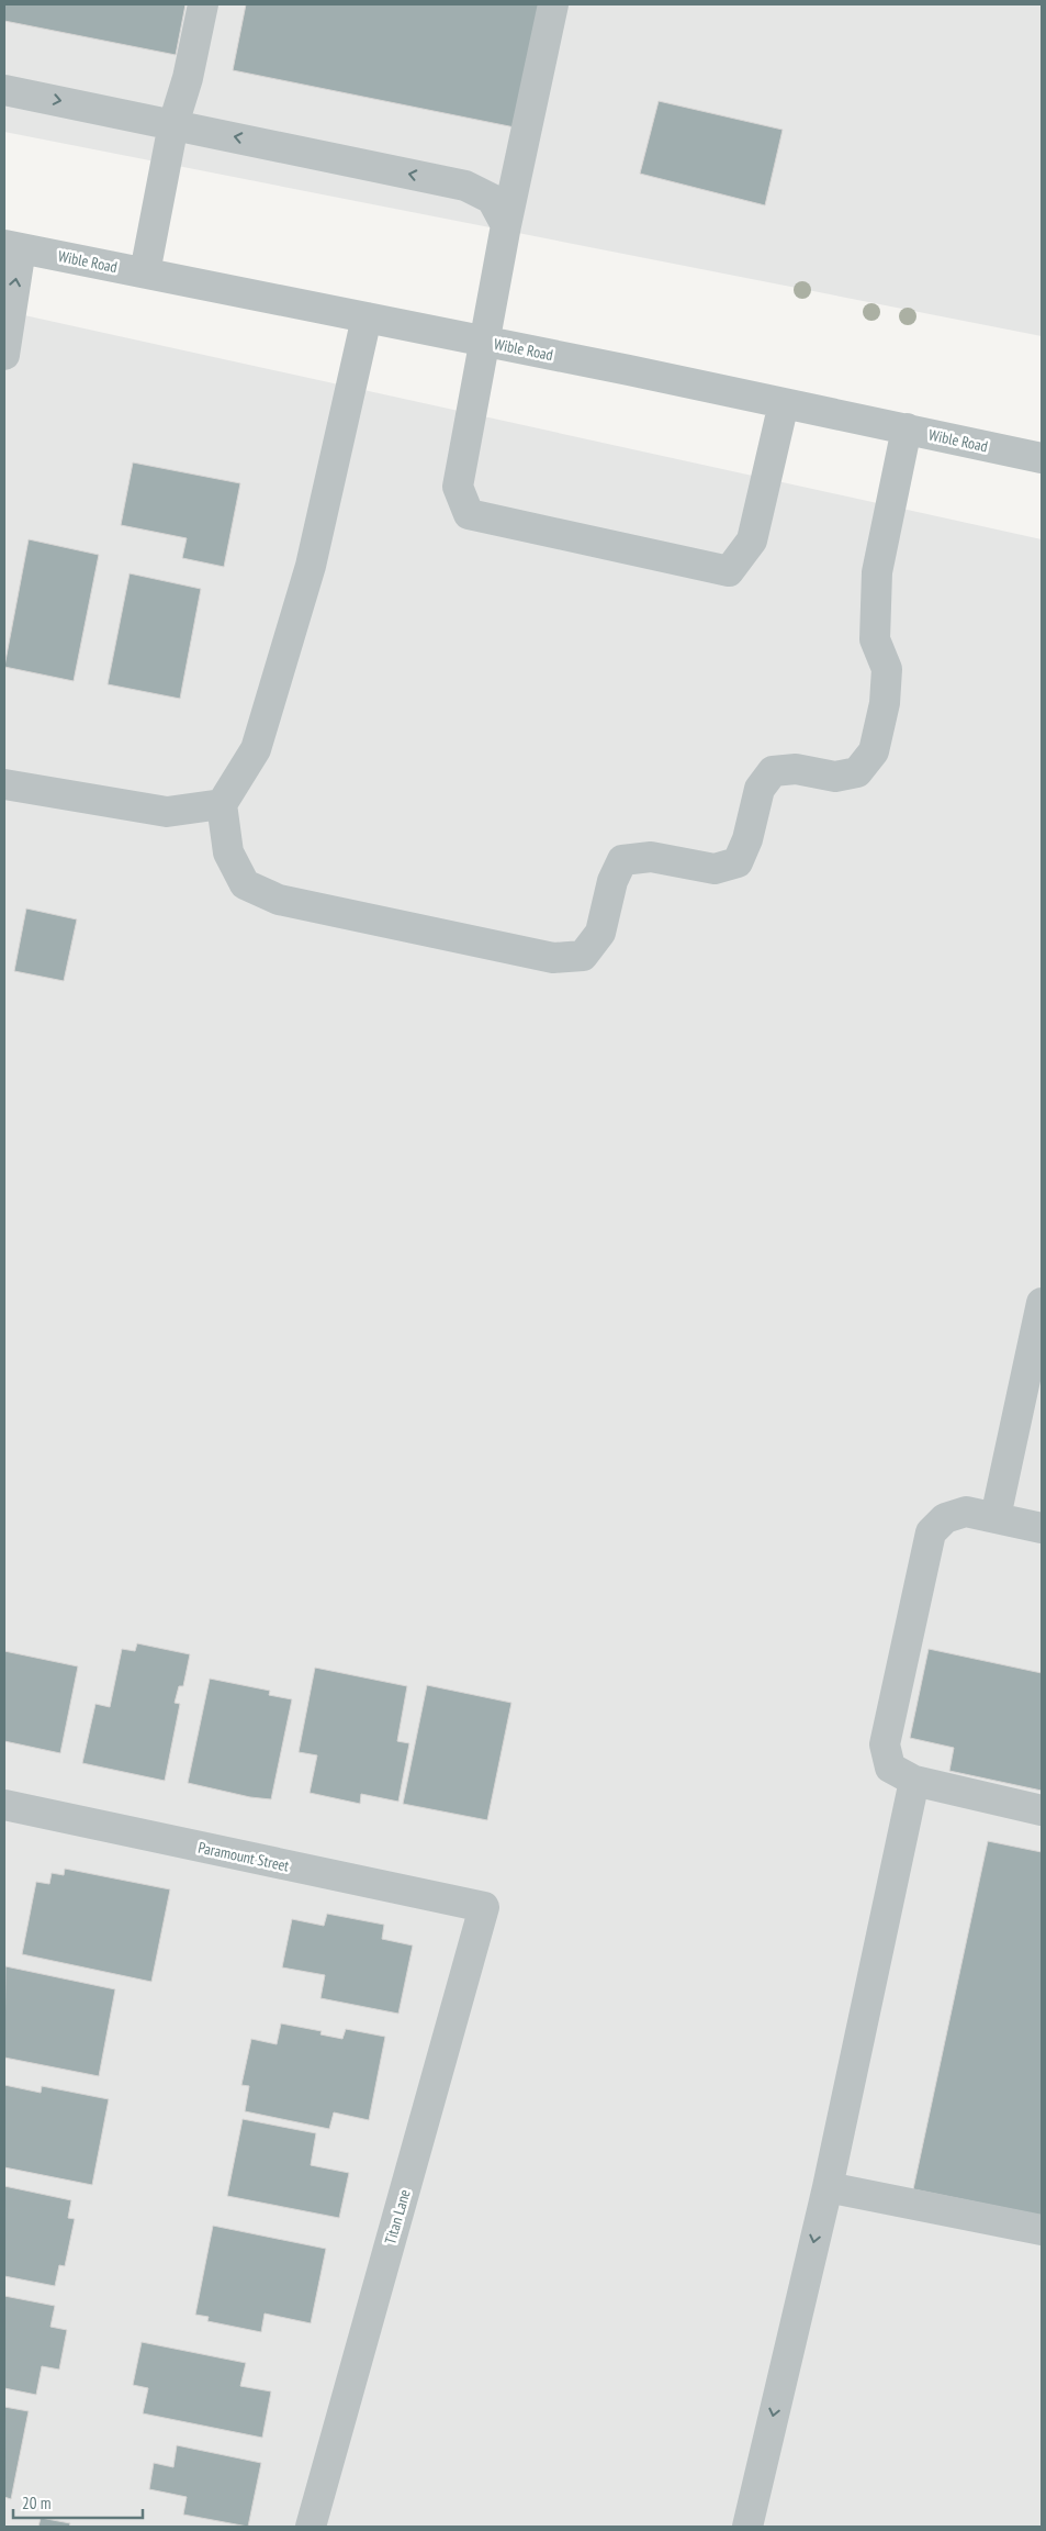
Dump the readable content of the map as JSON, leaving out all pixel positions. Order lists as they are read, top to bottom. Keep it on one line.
{"streets":{"street":["Wible Road","Paramount Street","Titan Lane"]},"crossings":[["Paramount Street","Titan Lane"]],"scale_bar":"20 m"}
